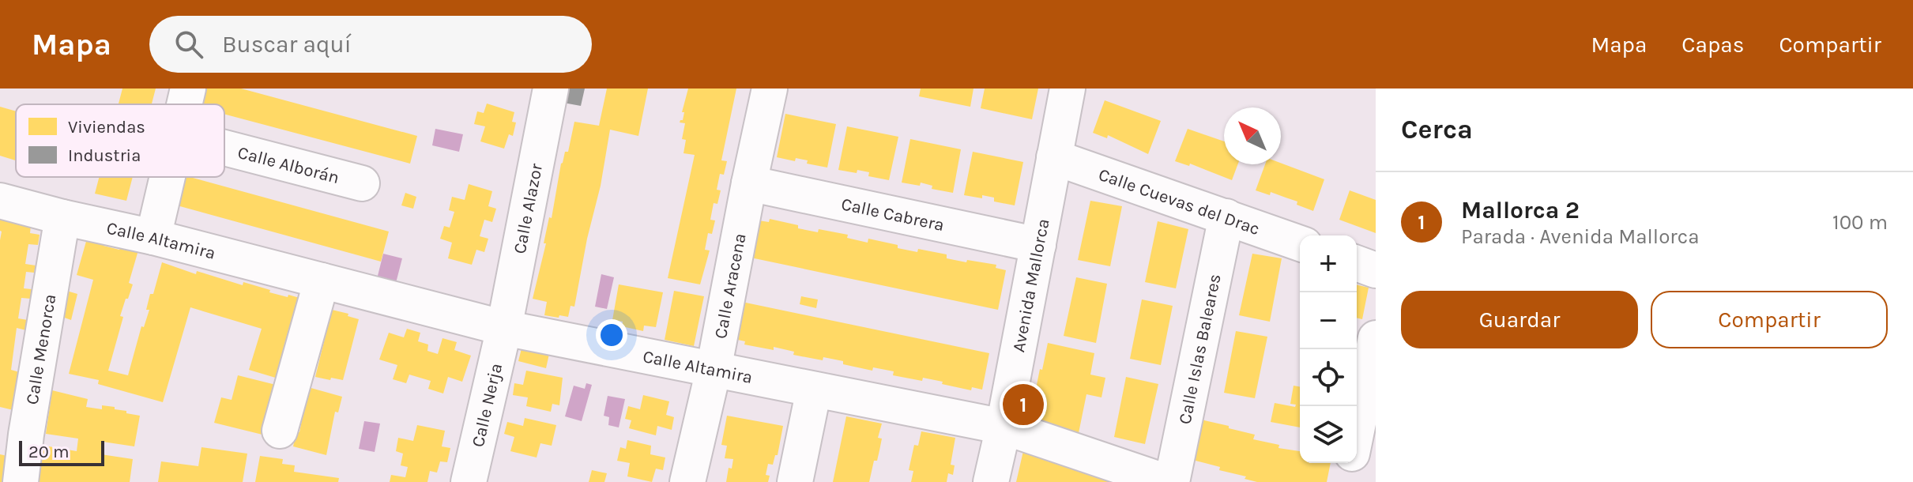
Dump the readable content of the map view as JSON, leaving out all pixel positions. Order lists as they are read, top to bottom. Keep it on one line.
{"streets":{"street":["Calle Alborán","Calle Cuevas del Drac","Calle Alazor","Calle Cabrera","Calle Altamira","Calle Aracena","Avenida Mallorca","Calle Menorca","Calle Islas Baleares","Calle Nerja"]},"crossings":[["Calle Cuevas del Drac","Avenida Mallorca"],["Calle Cuevas del Drac","Calle Islas Baleares"],["Calle Alazor","Calle Altamira"],["Calle Alazor","Calle Nerja"],["Calle Cabrera","Calle Aracena"],["Calle Cabrera","Avenida Mallorca"],["Calle Altamira","Calle Aracena"],["Calle Altamira","Avenida Mallorca"],["Calle Altamira","Calle Menorca"],["Calle Altamira","Calle Islas Baleares"],["Calle Altamira","Calle Nerja"]],"legend":["Viviendas","Industria"],"scale_bar":"20 m","north":"top left","page":{"header":"Mapa","search":"Buscar aquí","nav":["Mapa","Capas","Compartir"],"heading":"Cerca","list":[{"mark":"1","name":"Mallorca 2","note":"Parada · Avenida Mallorca","value":"100 m"}],"map_buttons":["+","−"],"buttons":["Guardar","Compartir"],"pins":"1","scale":"20 m"}}
